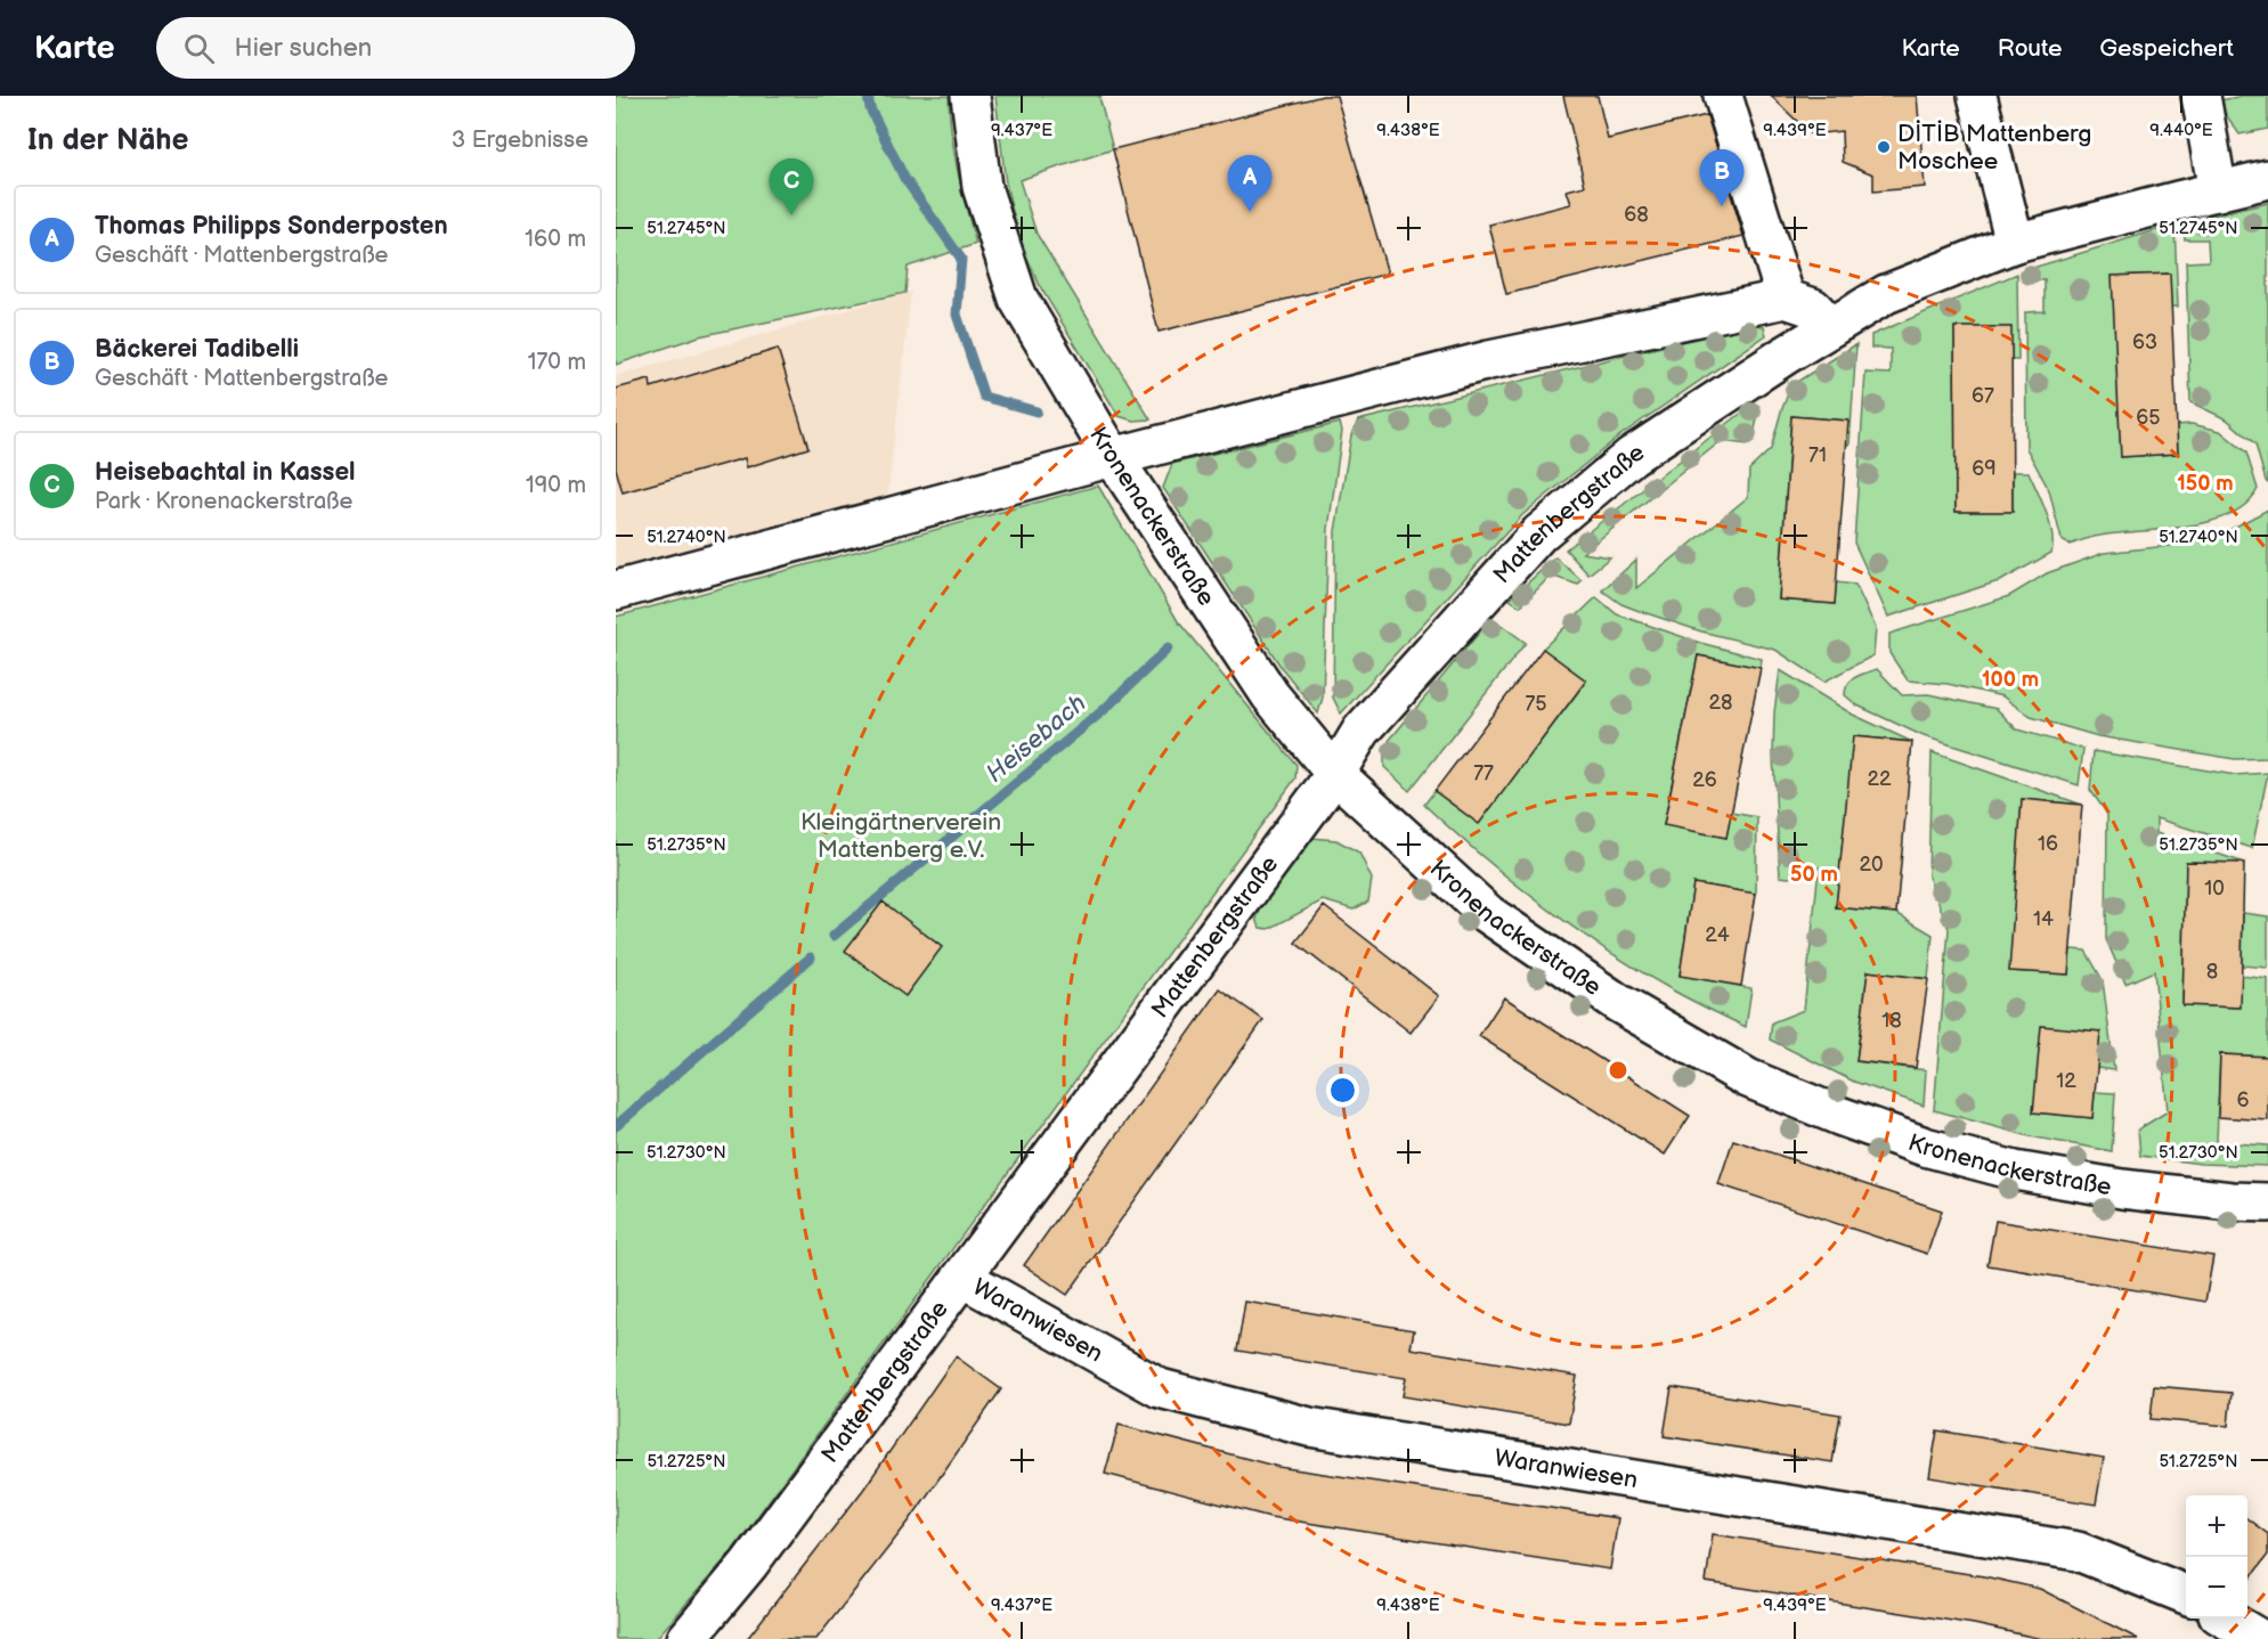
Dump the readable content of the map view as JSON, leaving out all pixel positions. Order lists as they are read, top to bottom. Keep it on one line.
{"streets":{"street":["Mattenbergstraße","Kronenackerstraße","Waranwiesen"]},"crossings":[["Mattenbergstraße","Kronenackerstraße"],["Mattenbergstraße","Waranwiesen"]],"water":["Heisebach"],"parks":["Kleingärtnerverein Mattenberg e.V."],"places":["DİTİB Mattenberg Moschee"],"house_numbers":["68","63","67","65","71","69","28","75","77","22","26","16","20","10","14","24","8","18","12","6"],"page":{"header":"Karte","search":"Hier suchen","nav":["Karte","Route","Gespeichert"],"heading":["In der Nähe","3 Ergebnisse"],"pins":["B","A","C"],"list":[{"mark":"A","name":"Thomas Philipps Sonderposten","note":"Geschäft · Mattenbergstraße","value":"160 m"},{"mark":"B","name":"Bäckerei Tadibelli","note":"Geschäft · Mattenbergstraße","value":"170 m"},{"mark":"C","name":"Heisebachtal in Kassel","note":"Park · Kronenackerstraße","value":"190 m"}],"map_buttons":["+","−"]},"coordinates":["9.437°E","9.438°E","9.439°E","9.440°E","51.2745°N","51.2740°N","51.2735°N","51.2730°N","51.2725°N"],"rings":["150 m","100 m","50 m"]}
